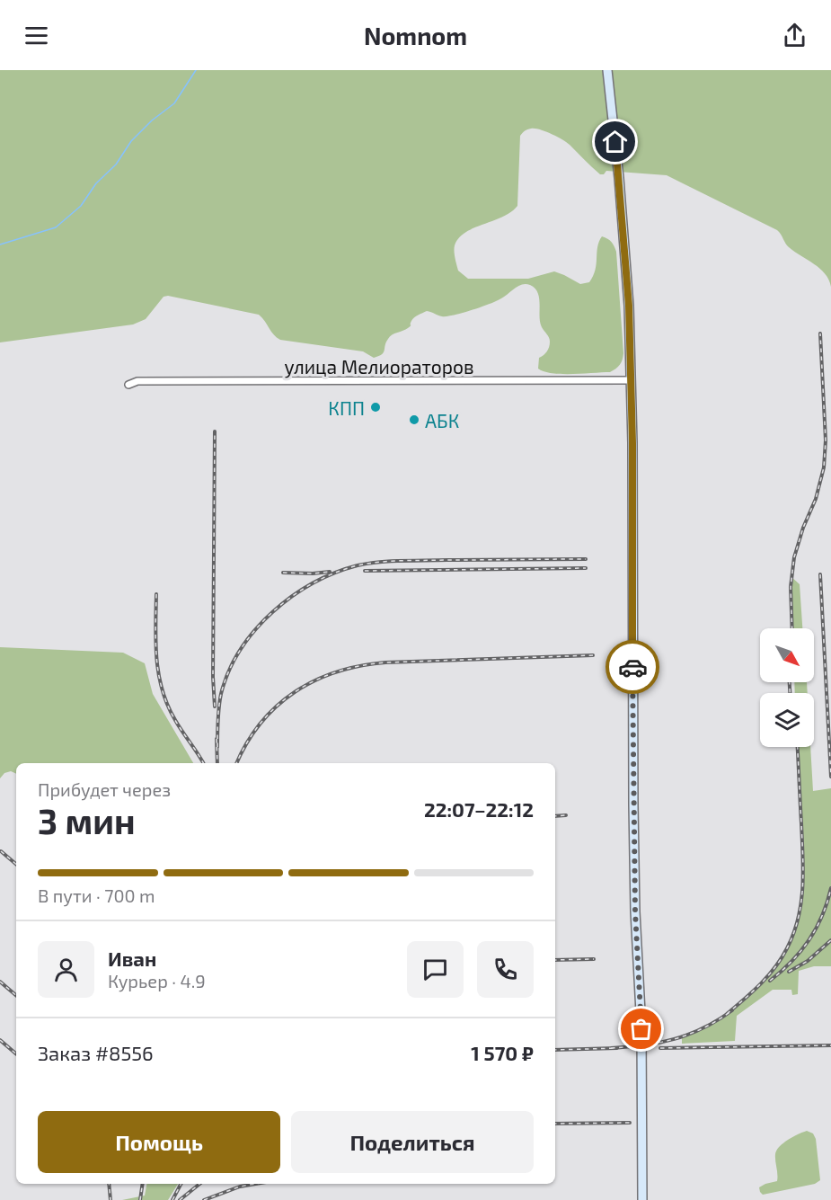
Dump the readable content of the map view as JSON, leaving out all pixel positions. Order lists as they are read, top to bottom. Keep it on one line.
{"streets":{"street":["улица Мелиораторов"]},"places":["КПП","АБК"],"north":"bottom right","page":{"header":"Nomnom","heading":["3 мин","Прибудет через","22:07–22:12"],"panel":["Иван","Курьер · 4.9","Заказ #8556","1 570 ₽"],"bar":"В пути · 700 m","buttons":["Помощь","Поделиться"]}}
